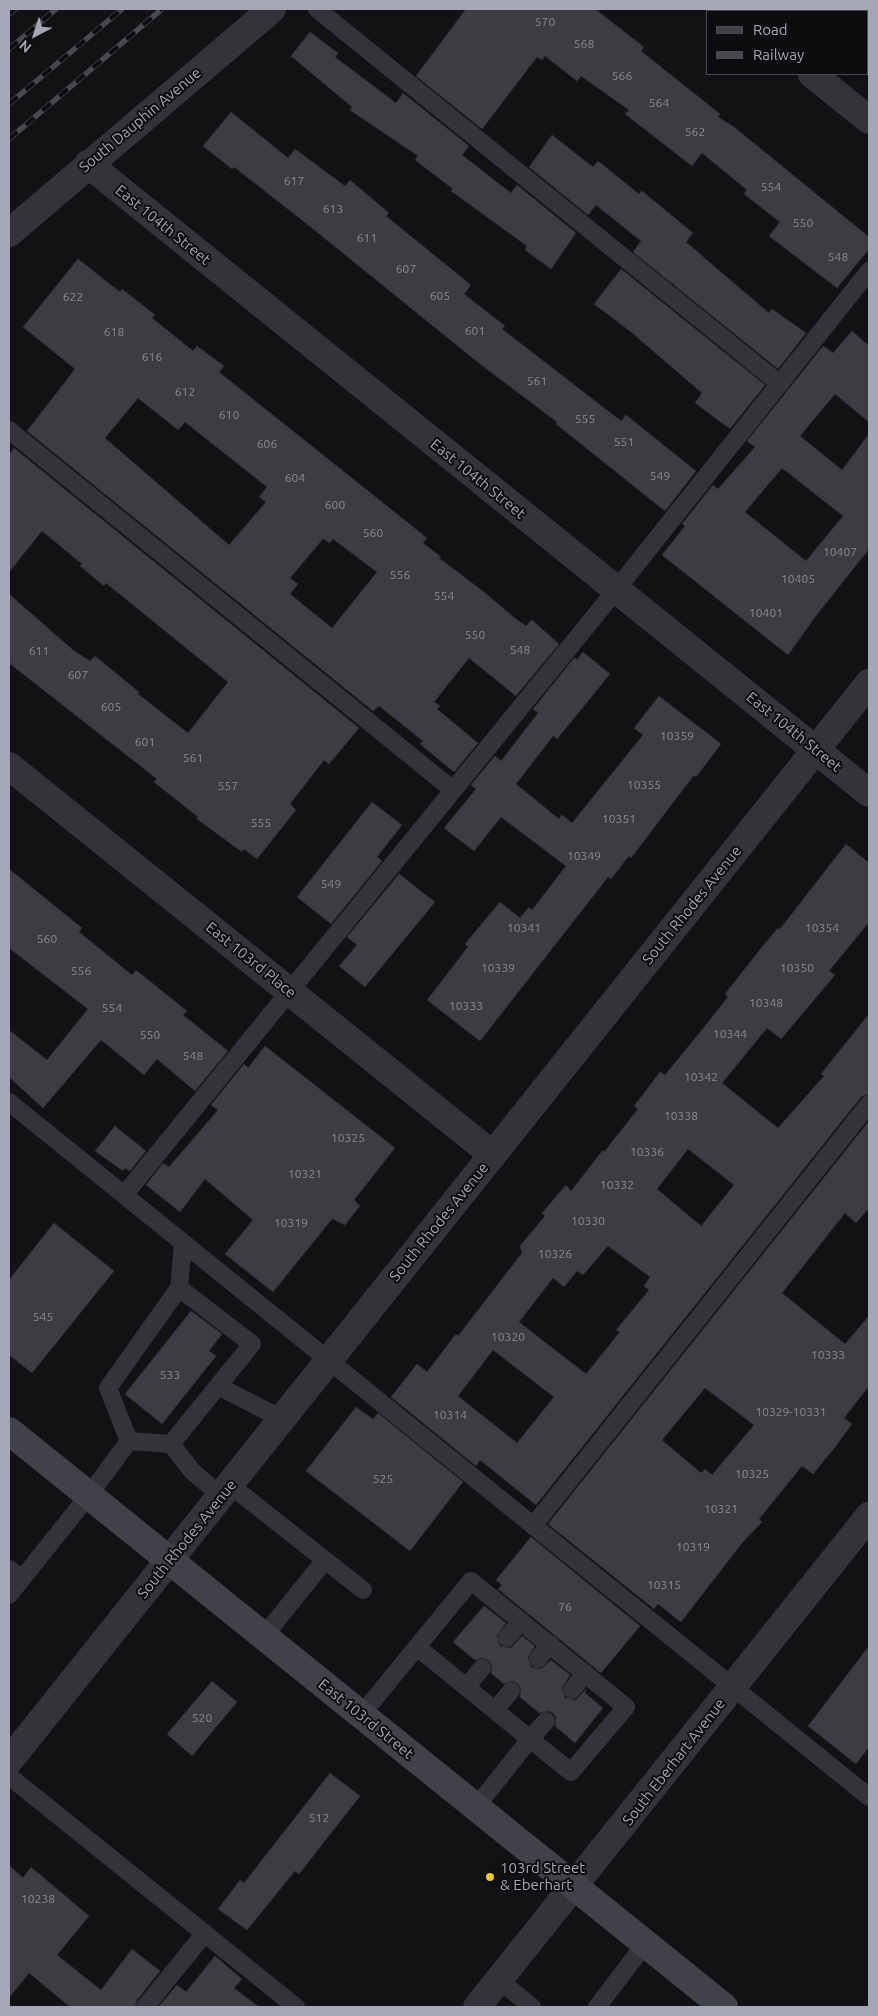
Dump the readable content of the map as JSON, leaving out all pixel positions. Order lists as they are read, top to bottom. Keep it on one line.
{"streets":{"main road":["East 103rd Street"],"street":["South Dauphin Avenue","East 104th Street","South Rhodes Avenue","East 103rd Place","South Eberhart Avenue"]},"crossings":[["South Dauphin Avenue","East 104th Street"],["East 104th Street","South Rhodes Avenue"],["South Rhodes Avenue","East 103rd Place"],["South Rhodes Avenue","East 103rd Street"],["East 103rd Street","South Eberhart Avenue"]],"places":["103rd Street & Eberhart"],"house_numbers":["570","568","566","564","562","617","554","613","550","611","548","607","605","622","601","618","616","561","612","610","555","551","606","549","604","600","560","10407","556","10405","554","10401","550","548","611","607","605","10359","601","561","10355","557","10351","555","10349","549","10341","10354","560","10339","10350","556","10348","10333","554","10344","550","548","10342","10338","10325","10336","10321","10332","10330","10319","10326","545","10320","10333","533","10329-10331","10314","10325","525","10321","10319","10315","76","520","512","10238"],"legend":["Road","Railway"],"north":"bottom left"}
